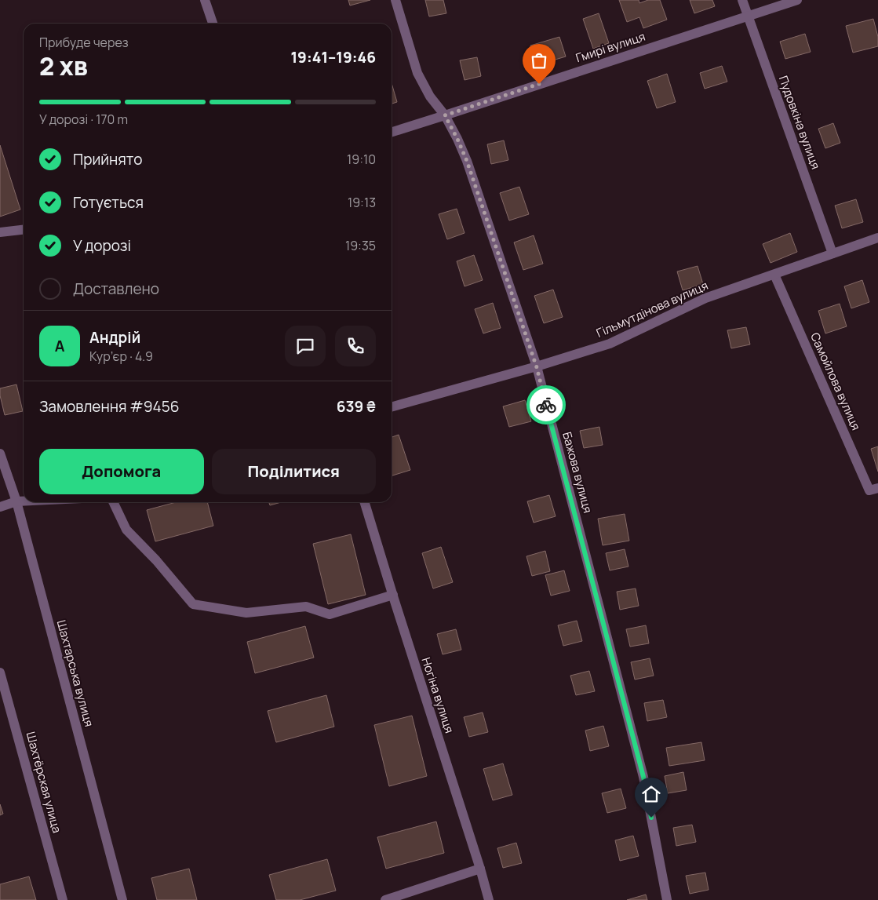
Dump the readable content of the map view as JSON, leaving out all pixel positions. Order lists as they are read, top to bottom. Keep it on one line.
{"streets":{"street":["Гмирі вулиця","Пудовкіна вулиця","Гільмутдінова вулиця","Самойлова вулиця","Бажова вулиця","Шахтарська вулиця","Ногіна вулиця","Шахтёрская улица"]},"crossings":[["Гмирі вулиця","Пудовкіна вулиця"],["Гмирі вулиця","Бажова вулиця"],["Пудовкіна вулиця","Гільмутдінова вулиця"],["Гільмутдінова вулиця","Самойлова вулиця"],["Гільмутдінова вулиця","Бажова вулиця"]],"page":{"heading":["2 хв","Прибуде через","19:41–19:46"],"panel":["Андрій","Кур’єр · 4.9","Замовлення #9456","639 ₴"],"bar":"У дорозі · 170 m","list":[["Прийнято","19:10"],["Готується","19:13"],["У дорозі","19:35"],"Доставлено"],"round":"А","buttons":["Допомога","Поділитися"]}}
